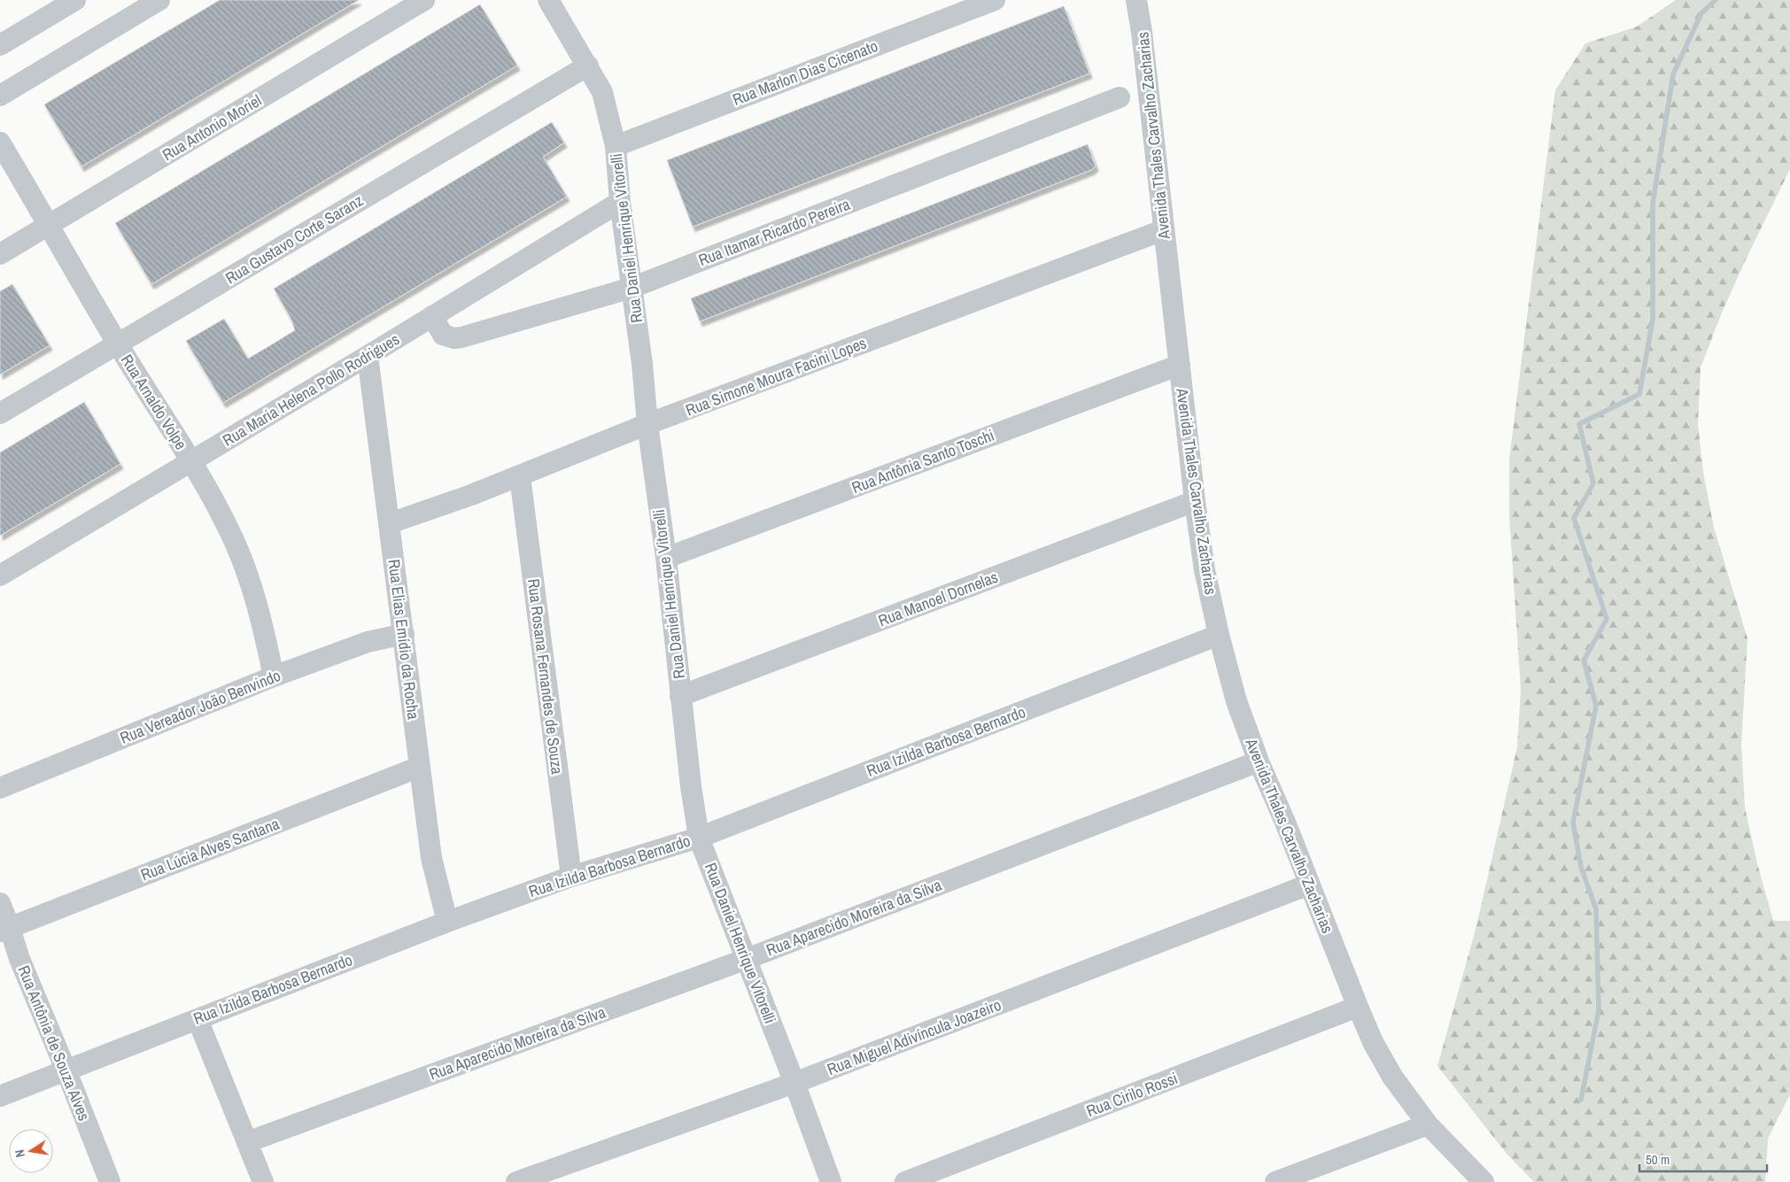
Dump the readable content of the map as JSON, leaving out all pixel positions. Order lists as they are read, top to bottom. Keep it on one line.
{"streets":{"street":["Rua Marlon Dias Cicenato","Rua Antonio Moriel","Avenida Thales Carvalho Zacharias","Rua Itamar Ricardo Pereira","Rua Daniel Henrique Vitorelli","Rua Gustavo Corte Saranz","Rua Simone Moura Facini Lopes","Rua Maria Helena Pollo Rodrigues","Rua Arnaldo Volpe","Rua Antônia Santo Toschi","Rua Manoel Dornelas","Rua Elias Emídio da Rocha","Rua Rosana Fernandes de Souza","Rua Vereador João Benvindo","Rua Izilda Barbosa Bernardo","Rua Lúcia Alves Santana","Rua Aparecido Moreira da Silva","Rua Miguel Adivíncula Joazeiro","Rua Antônia de Souza Alves","Rua Cirilo Rossi"]},"crossings":[["Rua Marlon Dias Cicenato","Rua Daniel Henrique Vitorelli"],["Rua Antonio Moriel","Rua Arnaldo Volpe"],["Avenida Thales Carvalho Zacharias","Rua Simone Moura Facini Lopes"],["Avenida Thales Carvalho Zacharias","Rua Antônia Santo Toschi"],["Avenida Thales Carvalho Zacharias","Rua Manoel Dornelas"],["Avenida Thales Carvalho Zacharias","Rua Izilda Barbosa Bernardo"],["Avenida Thales Carvalho Zacharias","Rua Aparecido Moreira da Silva"],["Avenida Thales Carvalho Zacharias","Rua Miguel Adivíncula Joazeiro"],["Avenida Thales Carvalho Zacharias","Rua Cirilo Rossi"],["Rua Itamar Ricardo Pereira","Rua Daniel Henrique Vitorelli"],["Rua Itamar Ricardo Pereira","Rua Maria Helena Pollo Rodrigues"],["Rua Daniel Henrique Vitorelli","Rua Gustavo Corte Saranz"],["Rua Daniel Henrique Vitorelli","Rua Simone Moura Facini Lopes"],["Rua Daniel Henrique Vitorelli","Rua Maria Helena Pollo Rodrigues"],["Rua Daniel Henrique Vitorelli","Rua Antônia Santo Toschi"],["Rua Daniel Henrique Vitorelli","Rua Manoel Dornelas"],["Rua Daniel Henrique Vitorelli","Rua Izilda Barbosa Bernardo"],["Rua Daniel Henrique Vitorelli","Rua Aparecido Moreira da Silva"],["Rua Daniel Henrique Vitorelli","Rua Miguel Adivíncula Joazeiro"],["Rua Gustavo Corte Saranz","Rua Arnaldo Volpe"],["Rua Simone Moura Facini Lopes","Rua Elias Emídio da Rocha"],["Rua Simone Moura Facini Lopes","Rua Rosana Fernandes de Souza"],["Rua Maria Helena Pollo Rodrigues","Rua Arnaldo Volpe"],["Rua Maria Helena Pollo Rodrigues","Rua Elias Emídio da Rocha"],["Rua Arnaldo Volpe","Rua Vereador João Benvindo"],["Rua Elias Emídio da Rocha","Rua Vereador João Benvindo"],["Rua Elias Emídio da Rocha","Rua Izilda Barbosa Bernardo"],["Rua Elias Emídio da Rocha","Rua Lúcia Alves Santana"],["Rua Rosana Fernandes de Souza","Rua Izilda Barbosa Bernardo"],["Rua Izilda Barbosa Bernardo","Rua Antônia de Souza Alves"],["Rua Lúcia Alves Santana","Rua Antônia de Souza Alves"]],"scale_bar":"50 m","north":"left"}
